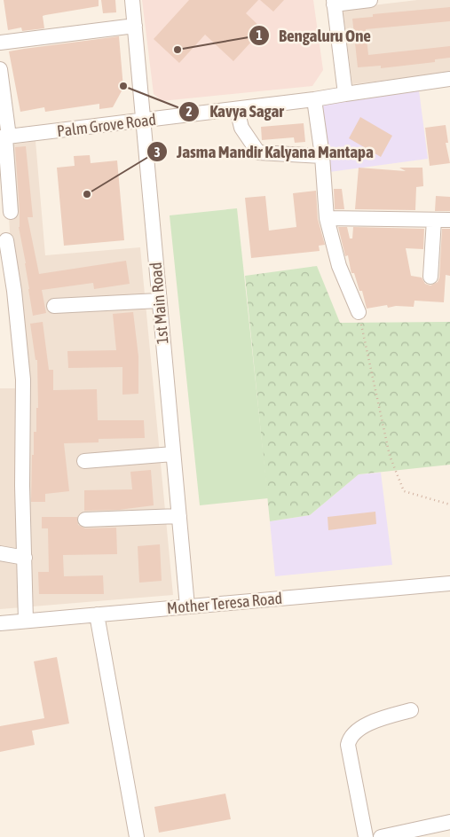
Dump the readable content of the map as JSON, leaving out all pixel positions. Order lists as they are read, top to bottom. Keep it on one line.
{"streets":{"street":["Palm Grove Road","1st Main Road","Mother Teresa Road"]},"crossings":[["Palm Grove Road","1st Main Road"],["1st Main Road","Mother Teresa Road"]],"places":["Bengaluru One","Kavya Sagar","Jasma Mandir Kalyana Mantapa"]}
